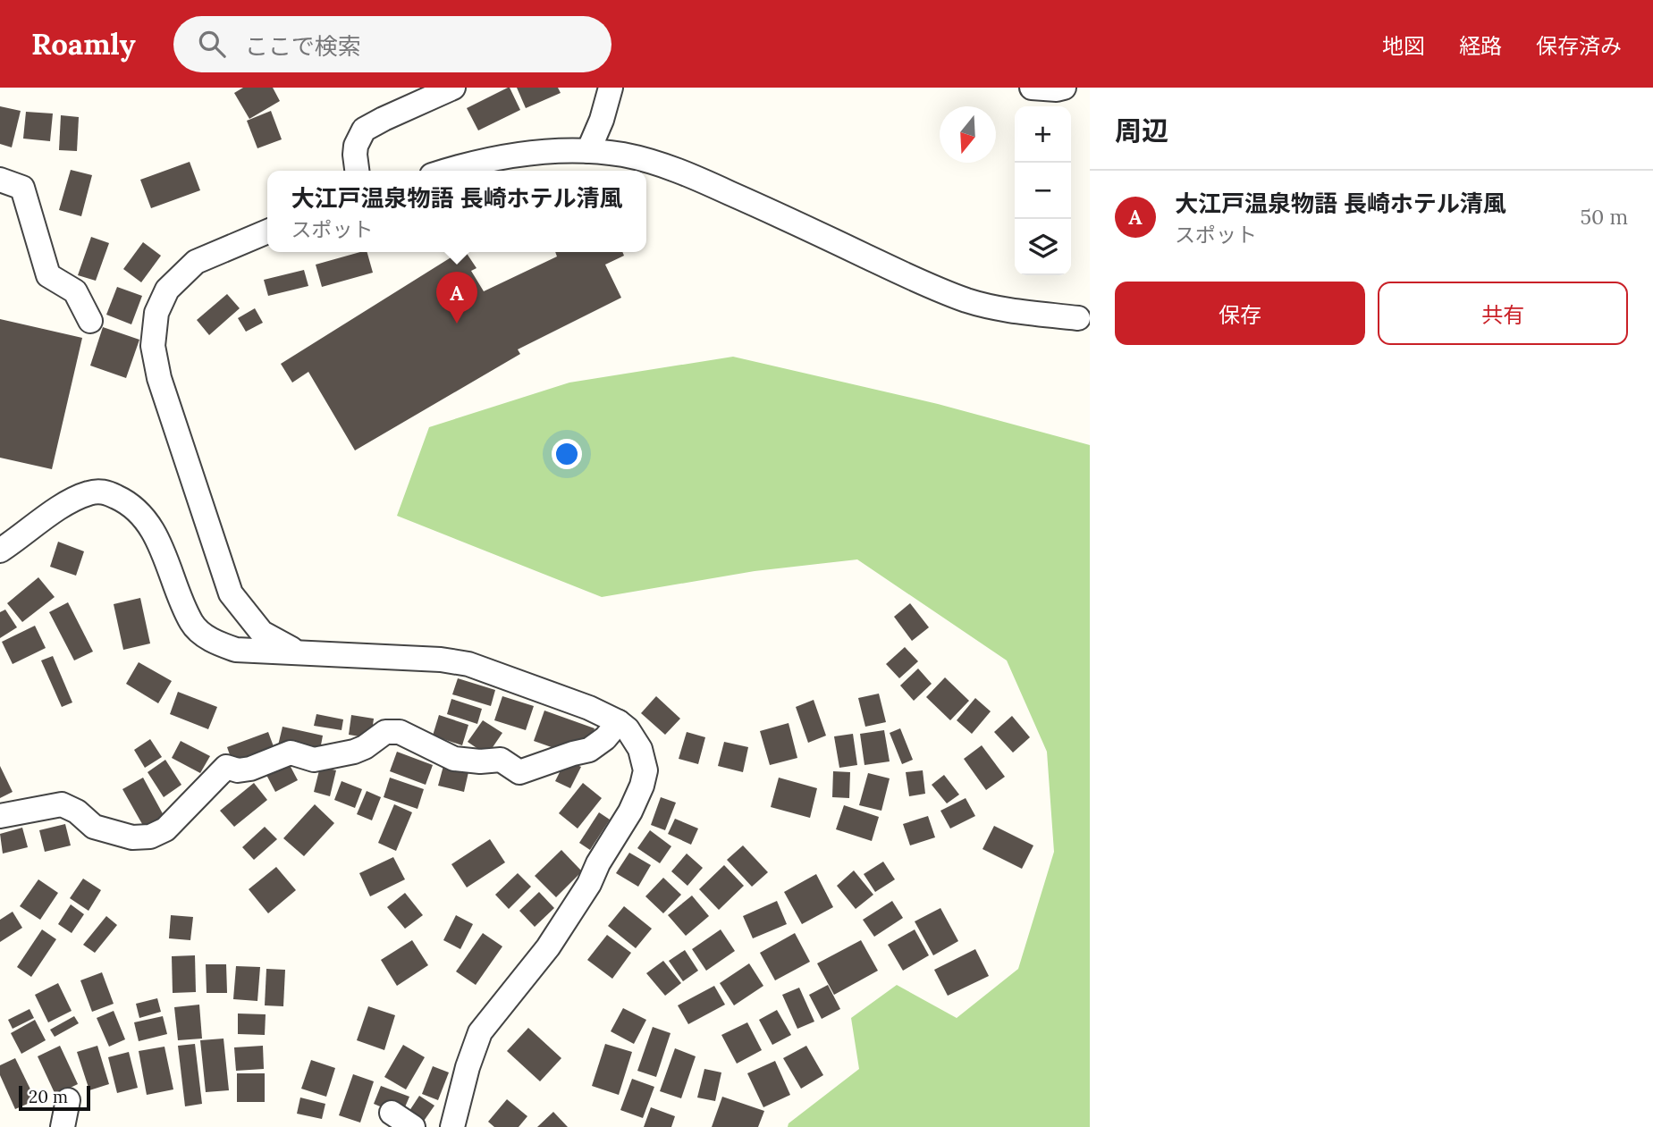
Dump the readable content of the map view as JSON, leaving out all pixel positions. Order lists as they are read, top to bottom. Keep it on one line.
{"scale_bar":"20 m","north":"bottom","page":{"header":"Roamly","search":"ここで検索","nav":["地図","経路","保存済み"],"heading":"周辺","map_buttons":["+","−"],"list":[{"mark":"A","name":"大江戸温泉物語 長崎ホテル清風","note":"スポット","value":"50 m"}],"popup":["大江戸温泉物語 長崎ホテル清風","スポット"],"buttons":["保存","共有"],"pins":"A","scale":"20 m"}}
